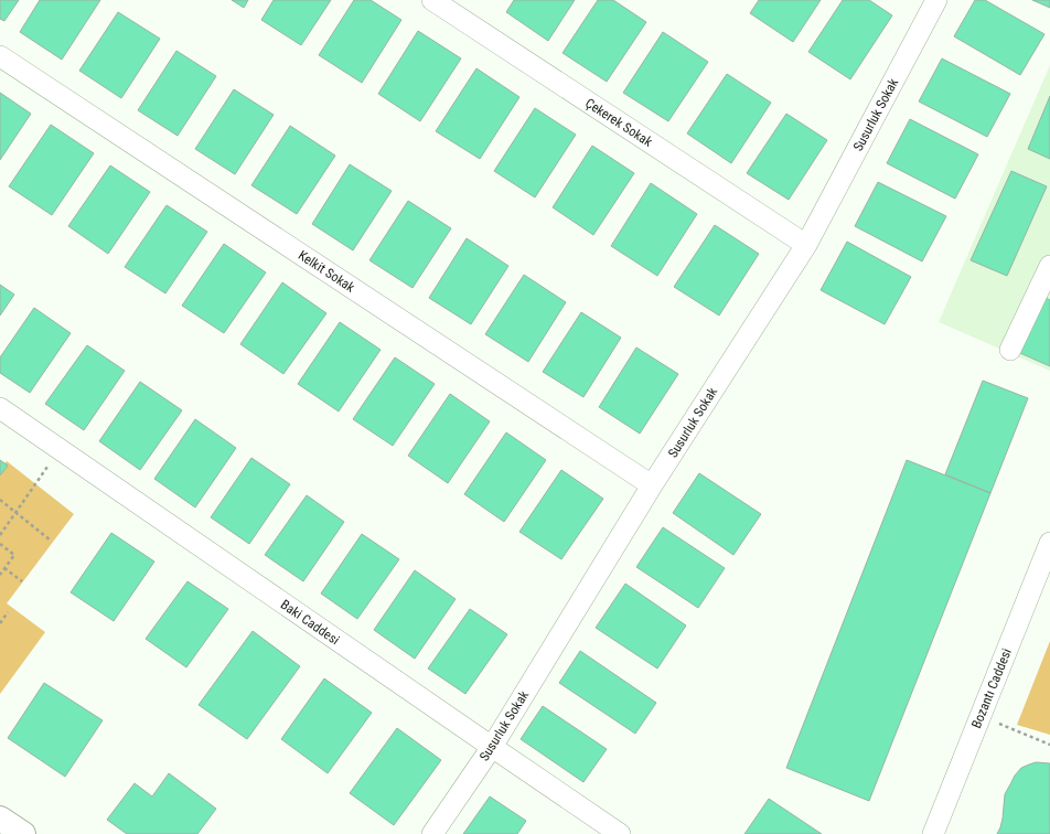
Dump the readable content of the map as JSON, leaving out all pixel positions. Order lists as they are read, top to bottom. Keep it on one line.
{"streets":{"street":["Susurluk Sokak","Çekerek Sokak","Kelkit Sokak","Baki Caddesi","Bozantı Caddesi"]},"crossings":[["Susurluk Sokak","Çekerek Sokak"],["Susurluk Sokak","Kelkit Sokak"],["Susurluk Sokak","Baki Caddesi"]]}
